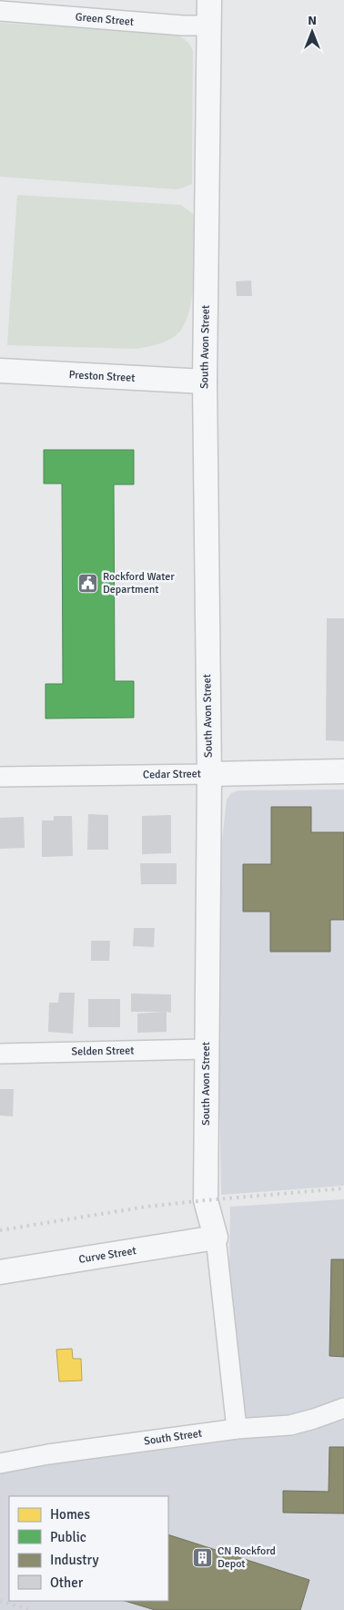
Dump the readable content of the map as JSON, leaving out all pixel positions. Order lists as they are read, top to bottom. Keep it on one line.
{"streets":{"street":["Green Street","South Avon Street","Preston Street","Cedar Street","Selden Street","Curve Street","South Street"]},"crossings":[["Green Street","South Avon Street"],["South Avon Street","Preston Street"],["South Avon Street","Cedar Street"],["South Avon Street","Selden Street"],["South Avon Street","Curve Street"],["South Avon Street","South Street"]],"places":{"public building":["Rockford Water Department"],"building":["CN Rockford Depot"]},"legend":["Homes","Public","Industry","Other"],"north":"top"}
